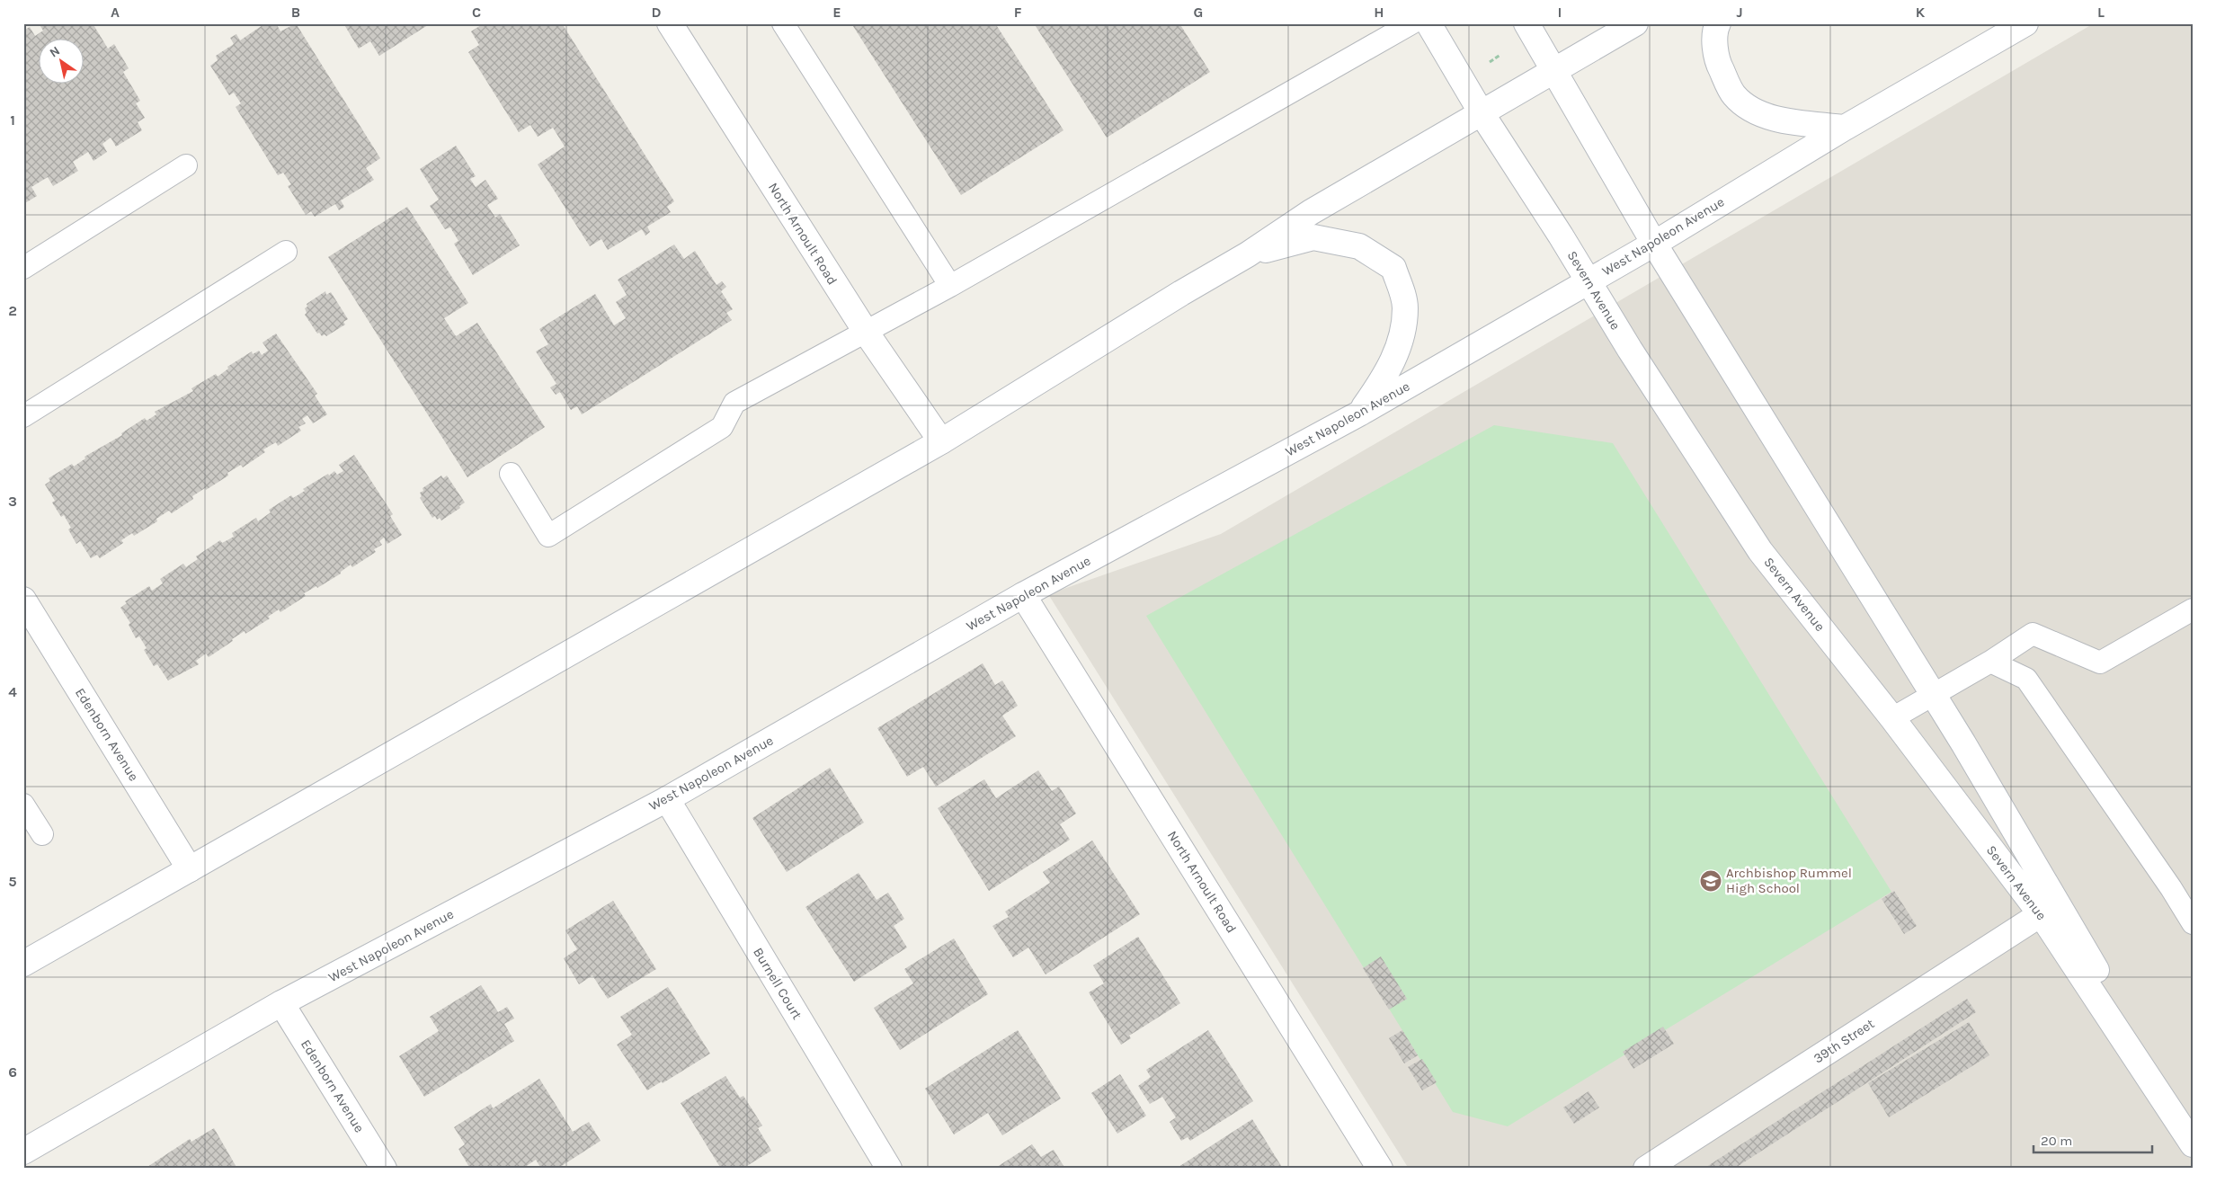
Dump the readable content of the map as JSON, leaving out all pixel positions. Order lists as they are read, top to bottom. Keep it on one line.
{"streets":{"street":["North Arnoult Road","West Napoleon Avenue","Severn Avenue","Edenborn Avenue","Burnell Court","39th Street"]},"crossings":[["North Arnoult Road","West Napoleon Avenue"],["West Napoleon Avenue","Severn Avenue"],["West Napoleon Avenue","Edenborn Avenue"],["West Napoleon Avenue","Burnell Court"],["Severn Avenue","39th Street"]],"places":{"school or university":["Archbishop Rummel High School"]},"scale_bar":"20 m","north":"top left","grid":{"columns":["A","B","C","D","E","F","G","H","I","J","K","L"],"rows":["1","2","3","4","5","6"]}}
